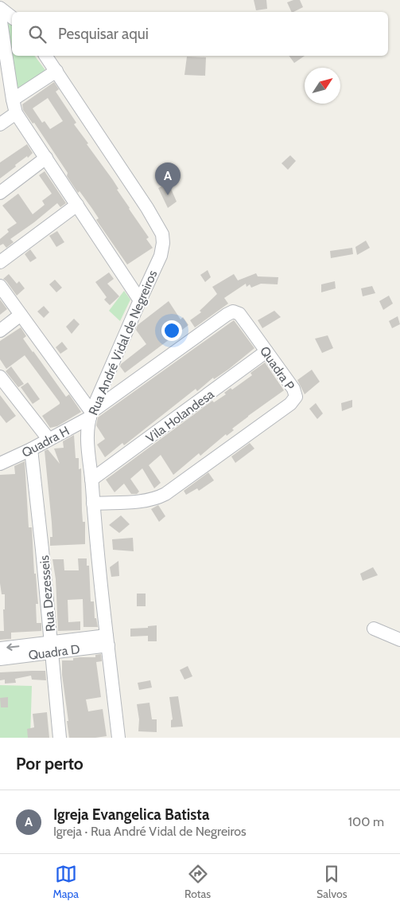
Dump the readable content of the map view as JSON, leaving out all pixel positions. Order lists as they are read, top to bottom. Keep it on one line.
{"streets":{"street":["Rua André Vidal de Negreiros","Quadra P","Vila Holandesa","Quadra H","Rua Dezesseis","Quadra D"]},"crossings":[["Rua André Vidal de Negreiros","Quadra P"],["Rua André Vidal de Negreiros","Vila Holandesa"],["Rua André Vidal de Negreiros","Quadra H"],["Rua André Vidal de Negreiros","Quadra D"],["Quadra P","Vila Holandesa"],["Quadra P","Quadra H"],["Quadra H","Rua Dezesseis"],["Rua Dezesseis","Quadra D"]],"north":"top right","page":{"search":"Pesquisar aqui","pins":"A","heading":"Por perto","list":[{"mark":"A","name":"Igreja Evangelica Batista","note":"Igreja · Rua André Vidal de Negreiros","value":"100 m"}],"nav":["Mapa","Rotas","Salvos"]}}
